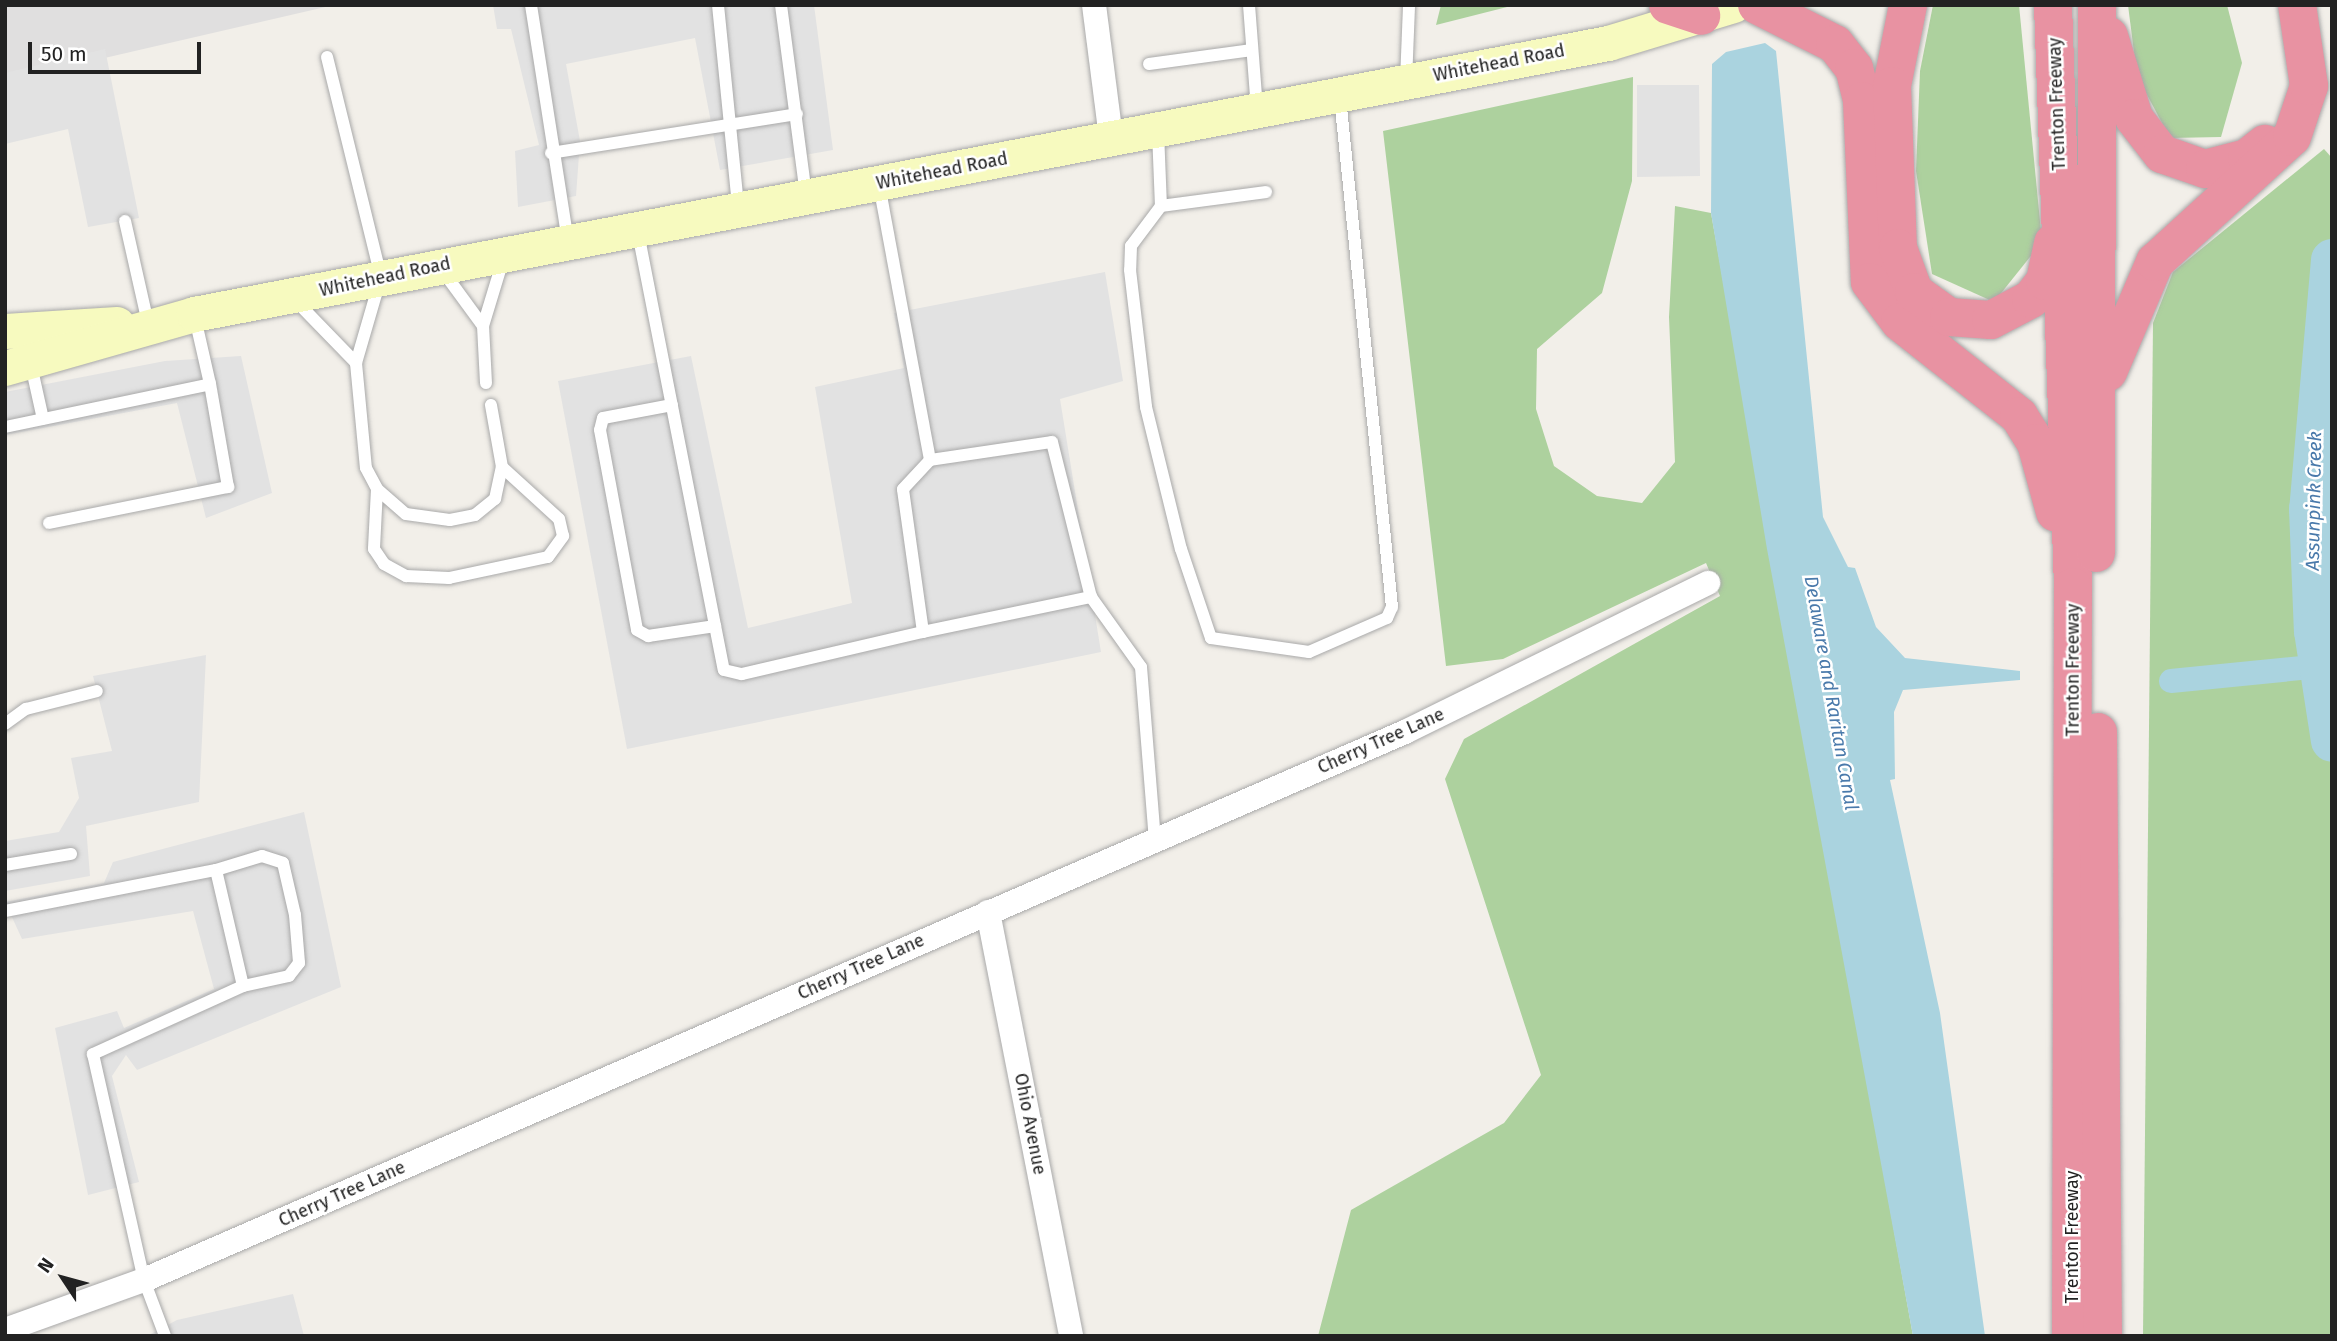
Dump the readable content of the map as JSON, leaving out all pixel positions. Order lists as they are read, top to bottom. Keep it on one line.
{"streets":{"highway":["Trenton Freeway"],"main road":["Whitehead Road"],"street":["Cherry Tree Lane","Ohio Avenue"]},"crossings":[["Cherry Tree Lane","Ohio Avenue"]],"water":["Assunpink Creek","Delaware and Raritan Canal"],"scale_bar":"50 m","north":"top left"}
